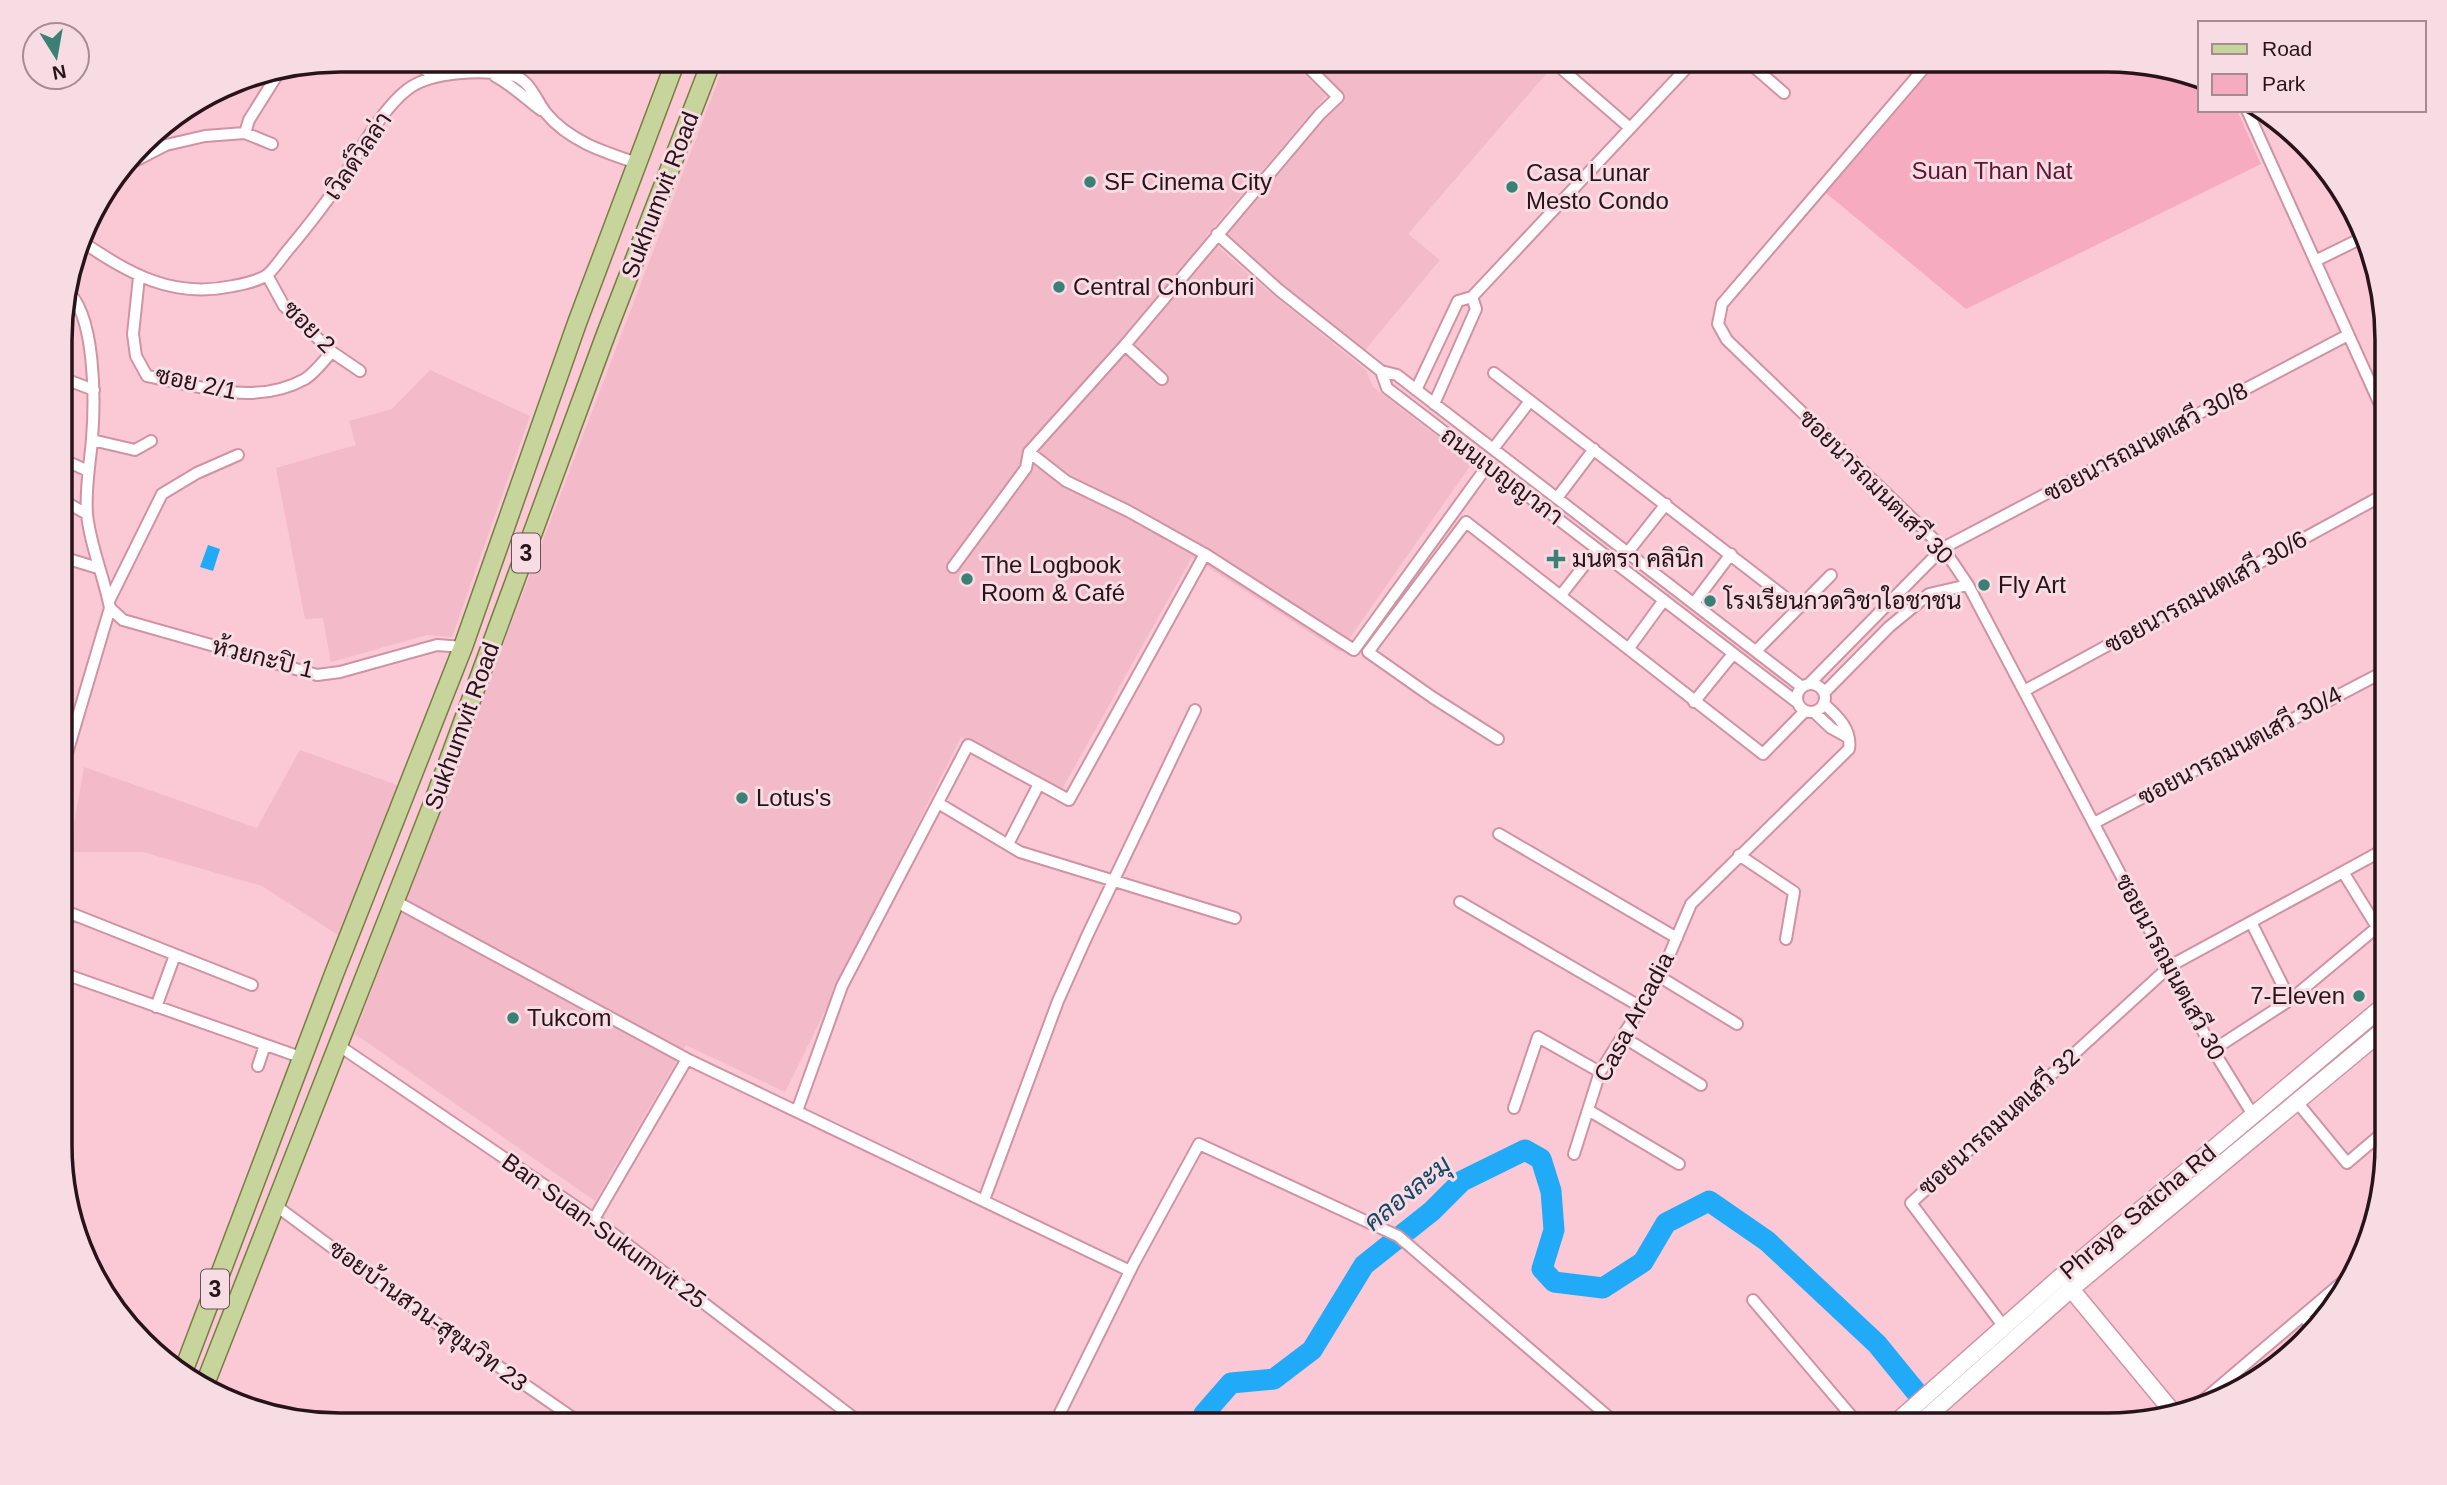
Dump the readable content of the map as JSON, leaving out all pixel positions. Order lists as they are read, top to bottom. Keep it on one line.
{"streets":{"main road":["Sukhumvit Road","3","Phraya Satcha Rd"],"street":["เวิลด์วิลล่า","ซอย 2","ซอย 2/1","ซอยนารถมนตเสวี 30/8","ถนนเบญญาภา","ซอยนารถมนตเสวี 30","ซอยนารถมนตเสวี 30/6","ห้วยกะปิ 1","ซอยนารถมนตเสวี 30/4","Casa Arcadia","ซอยนารถมนตเสวี 32","Ban Suan-Sukumvit 25","ซอยบ้านสวน-สุขุมวิท 23"]},"crossings":[["เวิลด์วิลล่า","Sukhumvit Road"],["เวิลด์วิลล่า","ซอย 2"],["Sukhumvit Road","ห้วยกะปิ 1"],["Sukhumvit Road","Ban Suan-Sukumvit 25"],["Sukhumvit Road","ซอยบ้านสวน-สุขุมวิท 23"],["ซอย 2","ซอย 2/1"],["ซอยนารถมนตเสวี 30/8","ถนนเบญญาภา"],["ซอยนารถมนตเสวี 30/8","ซอยนารถมนตเสวี 30"],["ถนนเบญญาภา","Casa Arcadia"],["ซอยนารถมนตเสวี 30","ซอยนารถมนตเสวี 30/6"],["ซอยนารถมนตเสวี 30","ซอยนารถมนตเสวี 30/4"],["ซอยนารถมนตเสวี 30","ซอยนารถมนตเสวี 32"],["ซอยนารถมนตเสวี 30","Phraya Satcha Rd"],["ซอยนารถมนตเสวี 32","Phraya Satcha Rd"]],"water":["คลองละมุ"],"parks":["Suan Than Nat"],"places":{"other":["SF Cinema City","Casa Lunar Mesto Condo","Central Chonburi","The Logbook Room & Café","Fly Art","โรงเรียนกวดวิชาใอชาชน","Lotus's","7-Eleven","Tukcom"],"health":["มนตรา คลินิก"]},"legend":["Road","Park"],"north":"bottom"}
